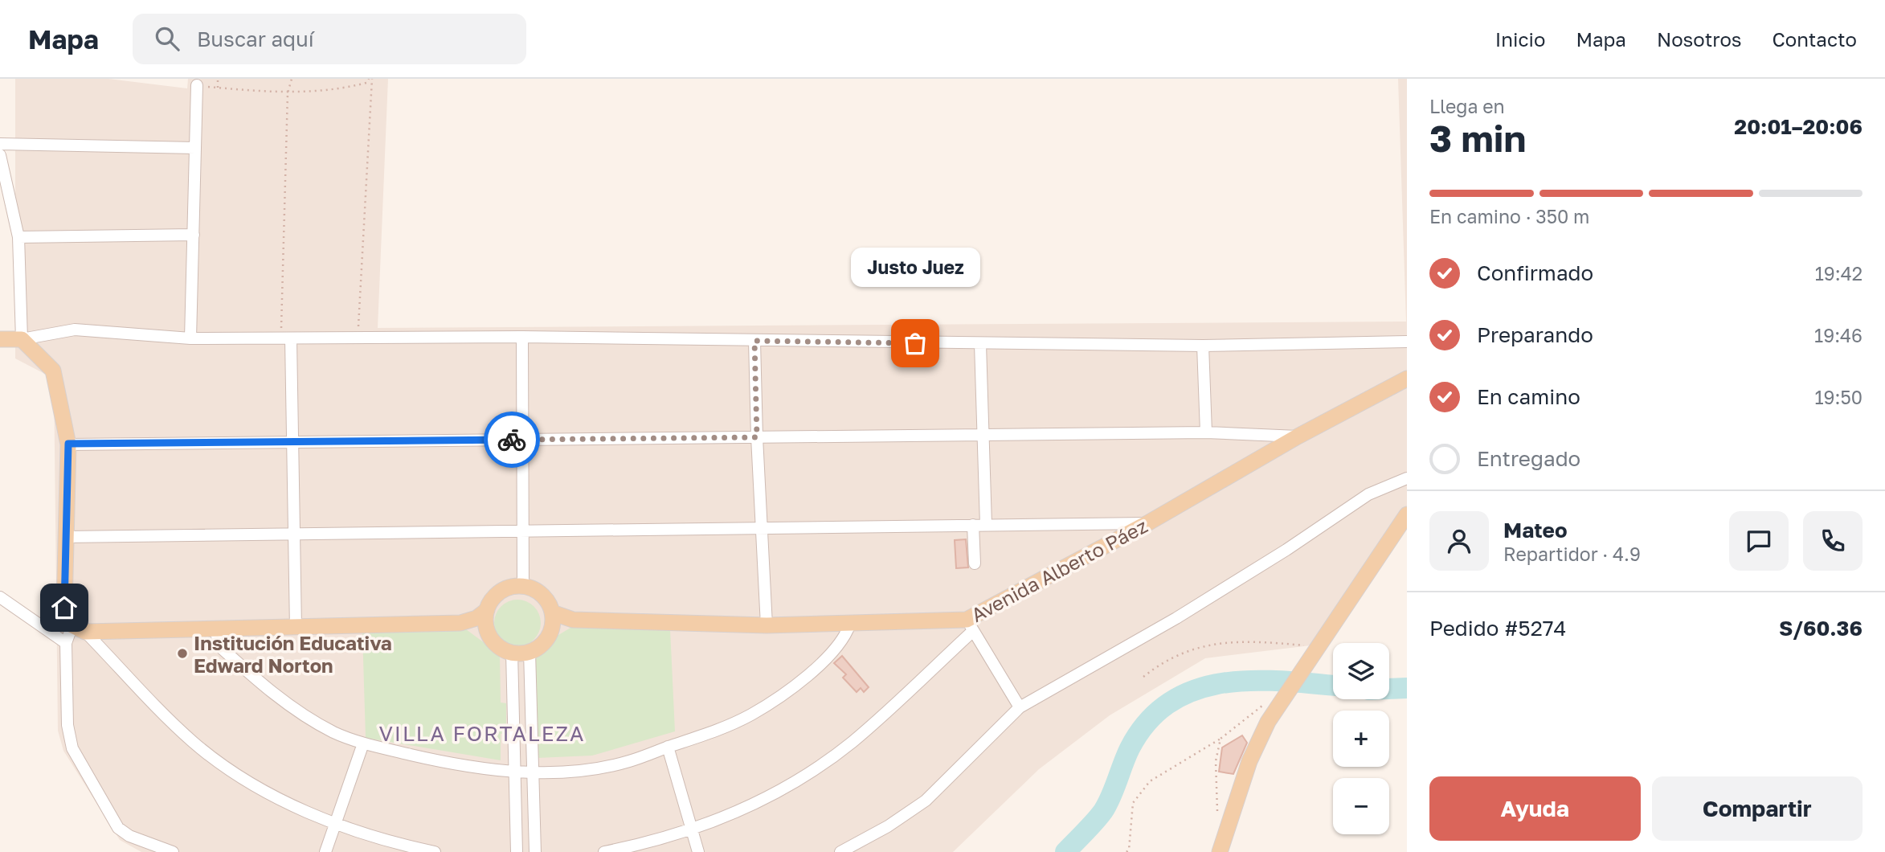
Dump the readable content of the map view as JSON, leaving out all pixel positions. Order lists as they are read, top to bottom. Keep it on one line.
{"streets":{"main road":["Avenida Alberto Páez"]},"districts":["VILLA FORTALEZA"],"places":["Justo Juez","Institución Educativa Edward Norton"],"page":{"header":"Mapa","search":"Buscar aquí","nav":["Inicio","Mapa","Nosotros","Contacto"],"heading":["3 min","Llega en","20:01–20:06"],"panel":["Mateo","Repartidor · 4.9","Pedido #5274","S/60.36"],"bar":"En camino · 350 m","list":[["Confirmado","19:42"],["Preparando","19:46"],["En camino","19:50"],"Entregado"],"bubble":"Justo Juez","map_buttons":["+","−"],"buttons":["Ayuda","Compartir"]}}
